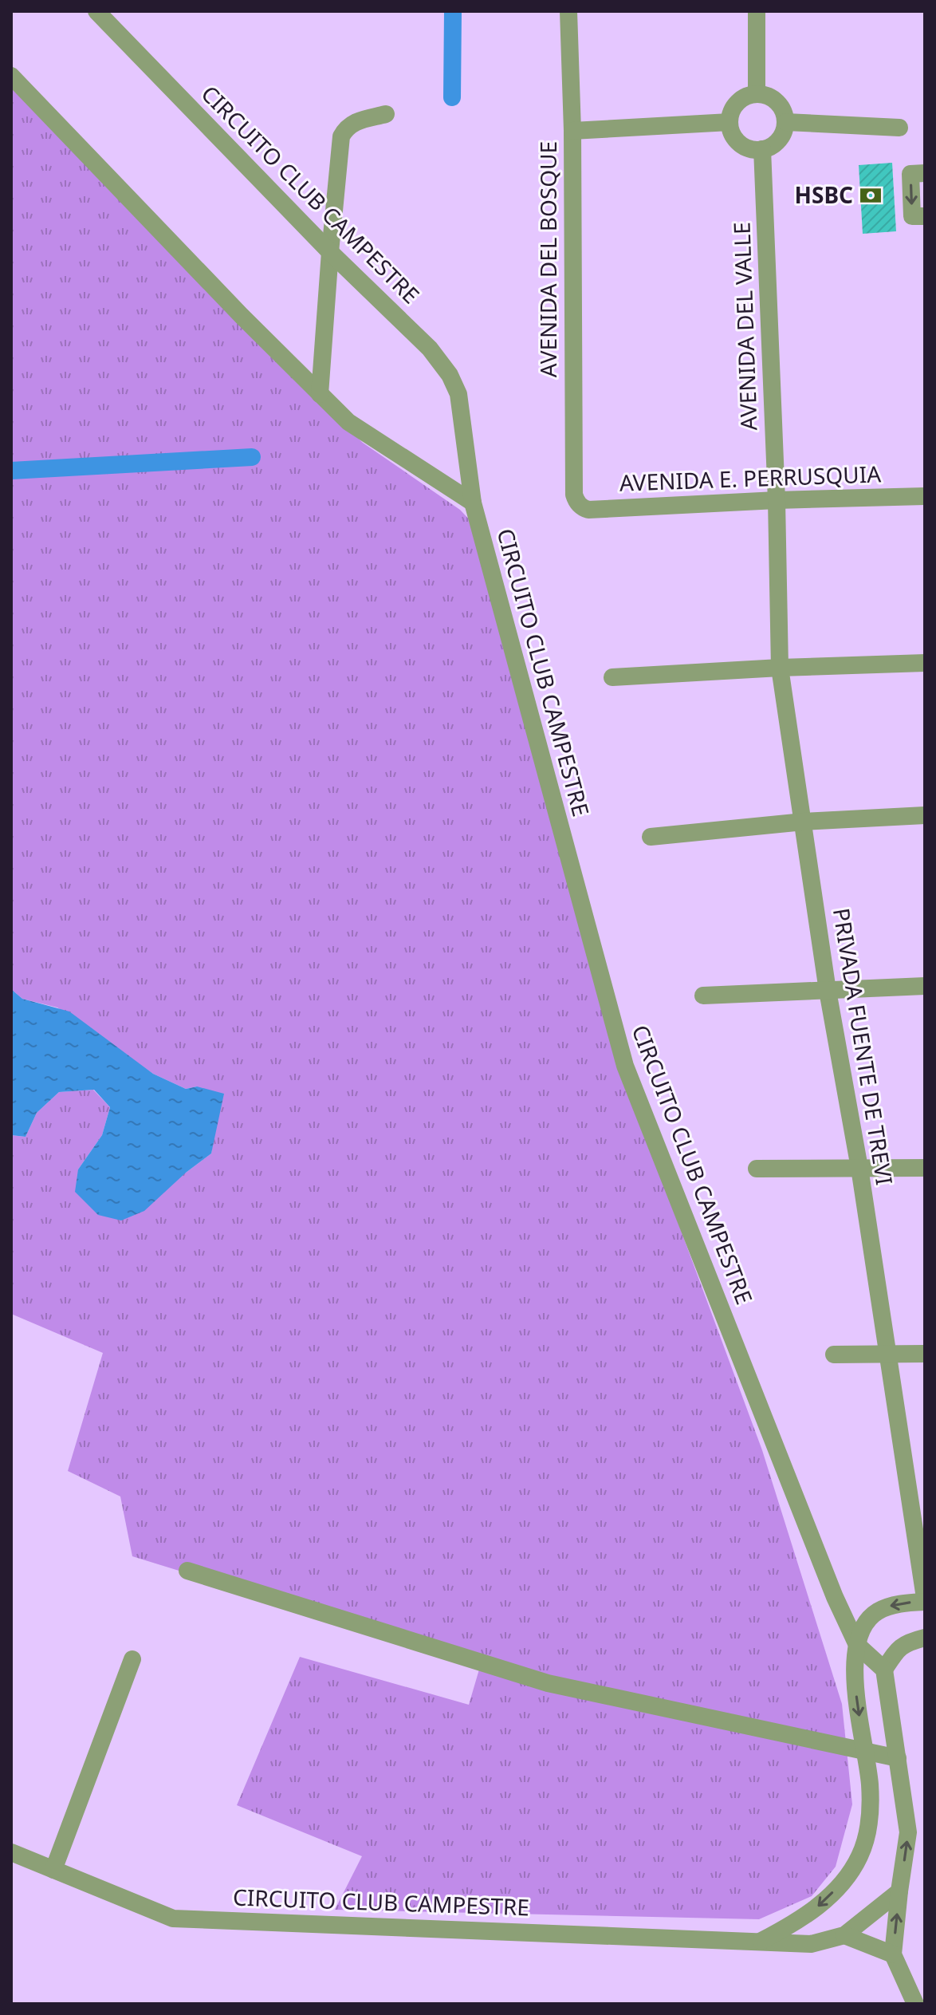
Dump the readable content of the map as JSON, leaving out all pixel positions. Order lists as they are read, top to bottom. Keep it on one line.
{"streets":{"street":["CIRCUITO CLUB CAMPESTRE","AVENIDA DEL BOSQUE","AVENIDA DEL VALLE","AVENIDA E. PERRUSQUIA","PRIVADA FUENTE DE TREVI"]},"crossings":[["AVENIDA DEL BOSQUE","AVENIDA E. PERRUSQUIA"],["AVENIDA DEL VALLE","AVENIDA E. PERRUSQUIA"],["AVENIDA DEL VALLE","PRIVADA FUENTE DE TREVI"],["AVENIDA E. PERRUSQUIA","PRIVADA FUENTE DE TREVI"]],"places":{"bank":["HSBC"]}}
